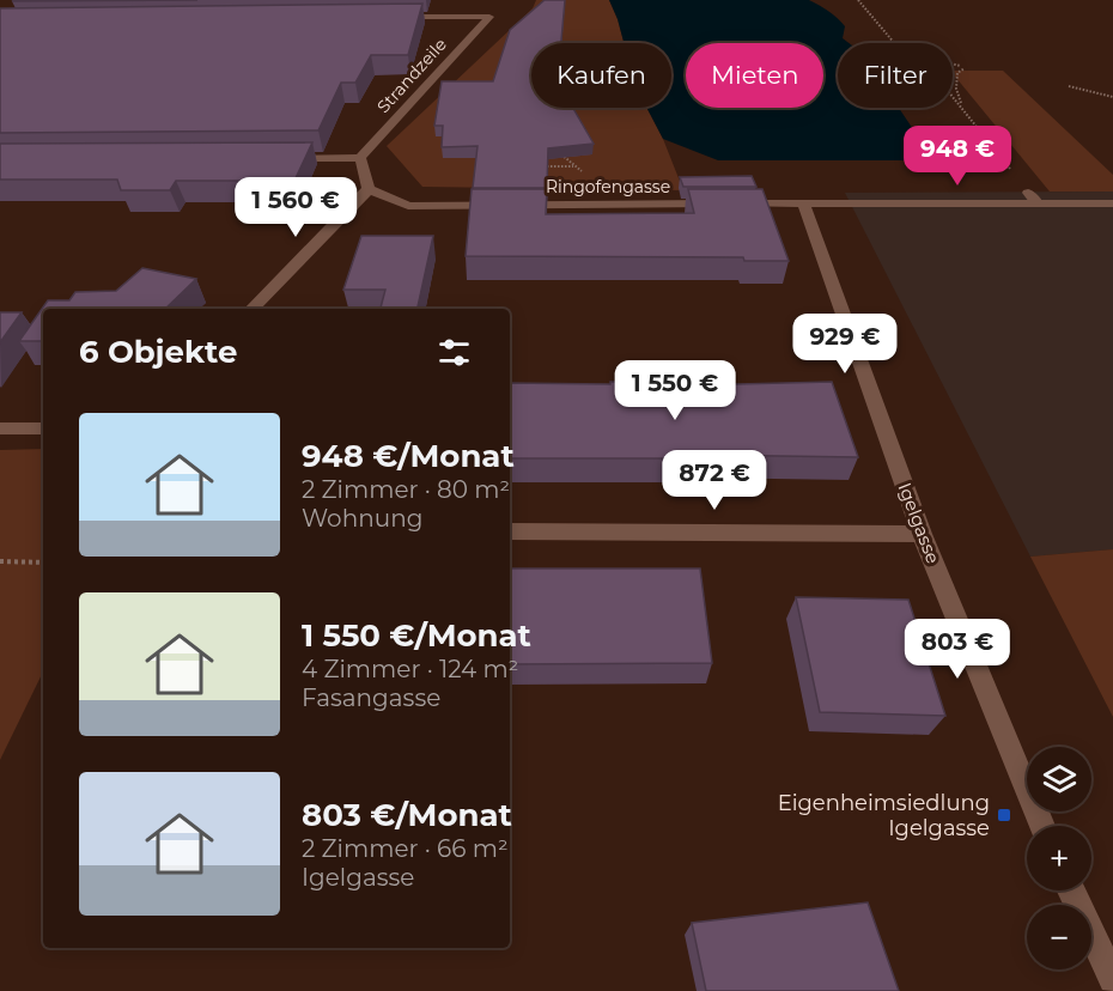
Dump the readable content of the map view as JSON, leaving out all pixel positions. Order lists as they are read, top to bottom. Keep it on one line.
{"streets":{"street":["Strandzeile","Ringofengasse","Igelgasse"]},"crossings":[["Ringofengasse","Igelgasse"]],"places":{"transit":["Eigenheimsiedlung Igelgasse"]},"page":{"chip":["Kaufen","Mieten","Filter"],"price":["948 €","1 560 €","929 €","1 550 €","872 €","803 €"],"heading":"6 Objekte","list":[{"name":"948 €/Monat","note":"2 Zimmer · 80 m² · Wohnung"},{"name":"1 550 €/Monat","note":"4 Zimmer · 124 m² · Fasangasse"},{"name":"803 €/Monat","note":"2 Zimmer · 66 m² · Igelgasse"}],"map_buttons":["+","−"]}}
